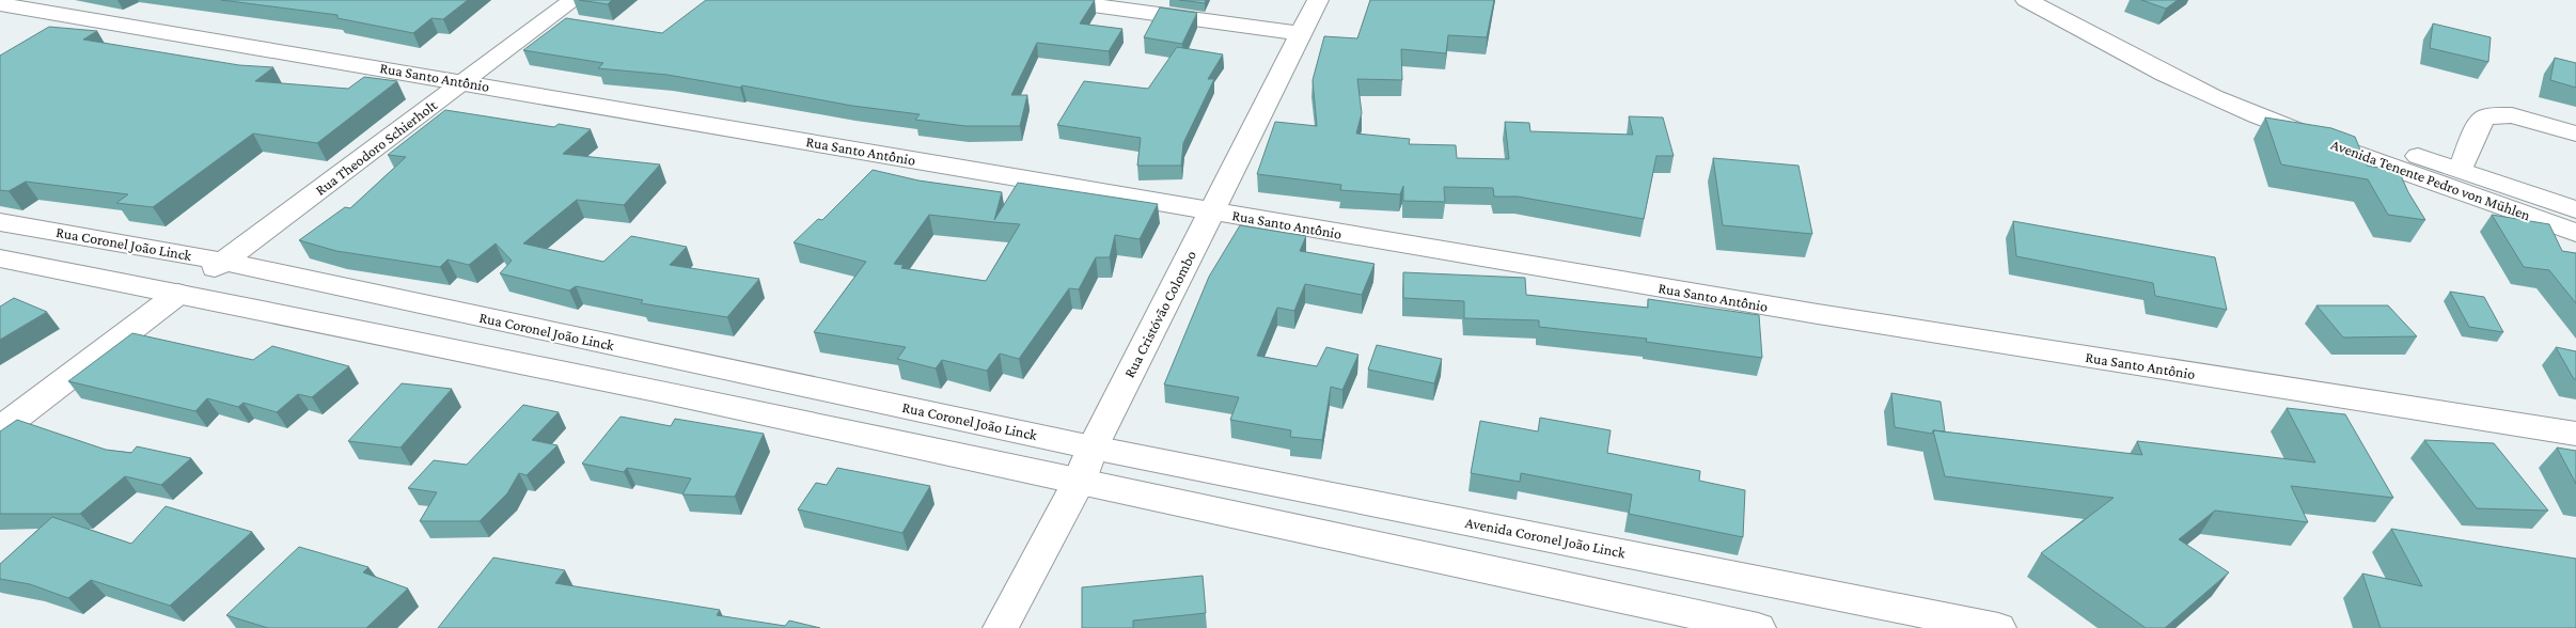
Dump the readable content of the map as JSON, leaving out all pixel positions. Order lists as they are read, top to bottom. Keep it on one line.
{"streets":{"street":["Rua Santo Antônio","Rua Theodoro Schierholt","Avenida Tenente Pedro von Mühlen","Rua Coronel João Linck","Rua Cristóvão Colombo","Avenida Coronel João Linck"]},"crossings":[["Rua Santo Antônio","Rua Theodoro Schierholt"],["Rua Santo Antônio","Rua Cristóvão Colombo"],["Rua Theodoro Schierholt","Rua Coronel João Linck"],["Rua Coronel João Linck","Rua Cristóvão Colombo"],["Rua Coronel João Linck","Avenida Coronel João Linck"],["Rua Cristóvão Colombo","Avenida Coronel João Linck"]]}
